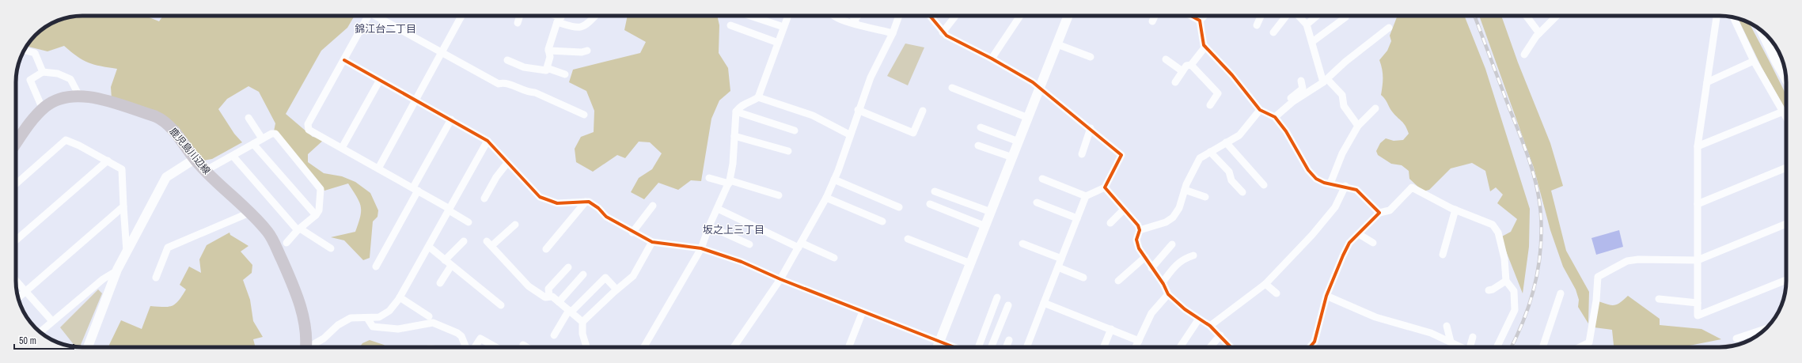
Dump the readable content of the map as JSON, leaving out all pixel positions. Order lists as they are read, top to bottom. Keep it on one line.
{"streets":{"main road":["鹿児島川辺線"]},"districts":["錦江台二丁目","坂之上三丁目"],"scale_bar":"50 m"}
